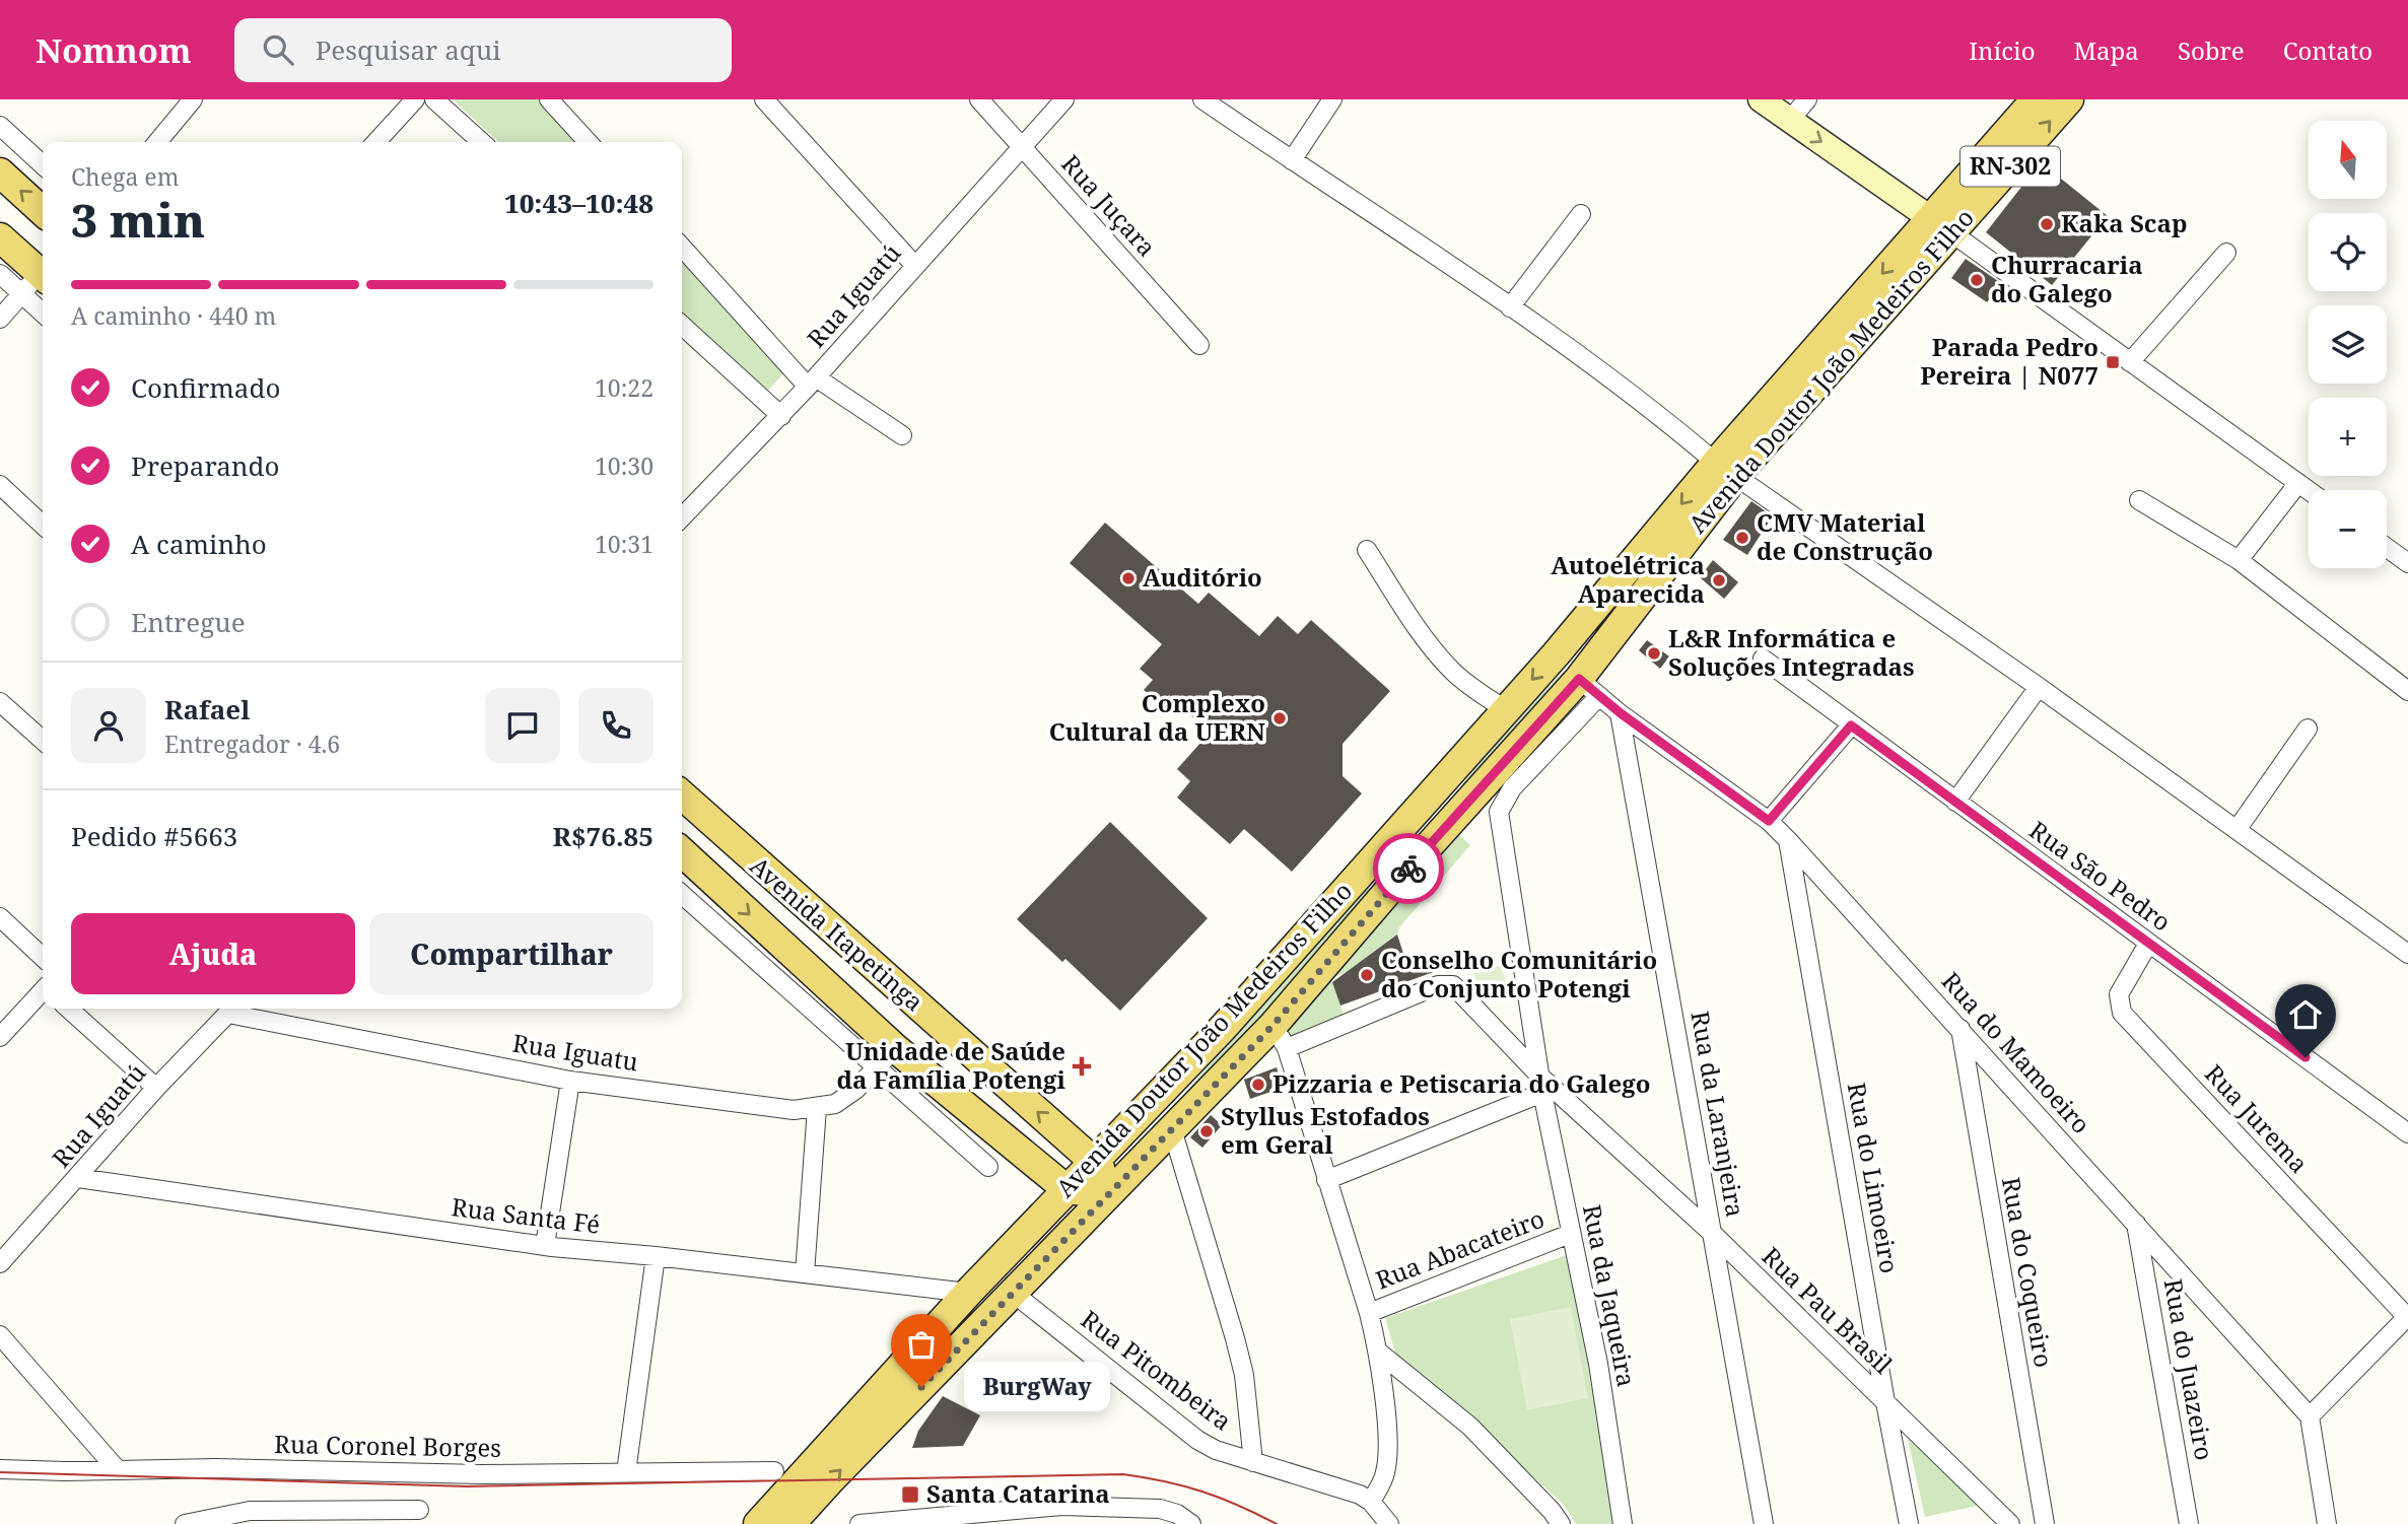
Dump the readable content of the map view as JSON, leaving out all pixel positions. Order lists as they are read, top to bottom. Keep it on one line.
{"streets":{"main road":["RN-302","Avenida Doutor João Medeiros Filho","Avenida Itapetinga"],"street":["Rua Juçara","Rua Iguatú","Rua São Pedro","Rua Iguatu","Rua do Mamoeiro","Rua da Laranjeira","Rua Jurema","Rua do Limoeiro","Rua Santa Fé","Rua Abacateiro","Rua do Coqueiro","Rua da Jaqueira","Rua Pau Brasil","Rua do Juazeiro","Rua Pitombeira","Rua Coronel Borges"]},"crossings":[["Rua Juçara","Rua Iguatú"],["Rua Iguatú","Rua Iguatu"],["Rua Iguatú","Rua Santa Fé"],["Avenida Doutor João Medeiros Filho","Avenida Itapetinga"],["Avenida Doutor João Medeiros Filho","Rua do Mamoeiro"],["Avenida Doutor João Medeiros Filho","Rua Santa Fé"],["Avenida Doutor João Medeiros Filho","Rua da Jaqueira"],["Avenida Doutor João Medeiros Filho","Rua Pau Brasil"],["Avenida Doutor João Medeiros Filho","Rua Pitombeira"],["Rua São Pedro","Rua Jurema"],["Avenida Itapetinga","Rua Iguatu"],["Rua do Mamoeiro","Rua da Laranjeira"],["Rua do Mamoeiro","Rua do Limoeiro"],["Rua do Mamoeiro","Rua do Coqueiro"],["Rua do Mamoeiro","Rua da Jaqueira"],["Rua do Mamoeiro","Rua do Juazeiro"],["Rua da Laranjeira","Rua Pau Brasil"],["Rua do Limoeiro","Rua Pau Brasil"],["Rua Abacateiro","Rua da Jaqueira"],["Rua da Jaqueira","Rua Pau Brasil"]],"places":{"other":["Kaka Scap","Churracaria do Galego","CMV Material de Construção","Auditório","Autoelétrica Aparecida","L&R Informática e Soluções Integradas","Complexo Cultural da UERN","Conselho Comunitário do Conjunto Potengi","Pizzaria e Petiscaria do Galego","Styllus Estofados em Geral","BurgWay"],"transit":["Parada Pedro Pereira | N077","Santa Catarina"],"health":["Unidade de Saúde da Família Potengi"]},"north":"top","page":{"header":"Nomnom","search":"Pesquisar aqui","nav":["Início","Mapa","Sobre","Contato"],"map_buttons":["+","−"],"heading":["3 min","Chega em","10:43–10:48"],"panel":["Rafael","Entregador · 4.6","Pedido #5663","R$76.85"],"bar":"A caminho · 440 m","list":[["Confirmado","10:22"],["Preparando","10:30"],["A caminho","10:31"],"Entregue"],"buttons":["Ajuda","Compartilhar"],"bubble":"BurgWay"}}
